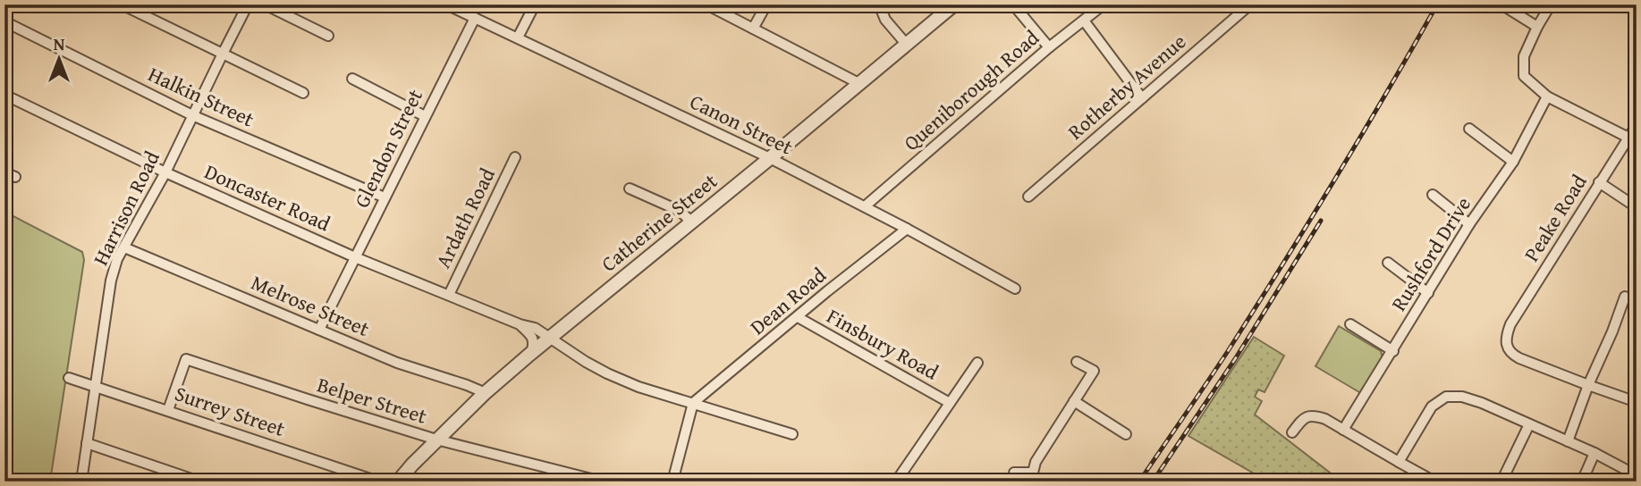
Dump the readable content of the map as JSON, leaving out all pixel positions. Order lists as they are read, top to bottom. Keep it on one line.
{"streets":{"street":["Rotherby Avenue","Queniborough Road","Halkin Street","Canon Street","Glendon Street","Doncaster Road","Harrison Road","Ardath Road","Peake Road","Catherine Street","Rushford Drive","Dean Road","Melrose Street","Finsbury Road","Belper Street","Surrey Street"]},"crossings":[["Queniborough Road","Canon Street"],["Halkin Street","Glendon Street"],["Halkin Street","Harrison Road"],["Canon Street","Glendon Street"],["Canon Street","Catherine Street"],["Canon Street","Dean Road"],["Glendon Street","Doncaster Road"],["Glendon Street","Melrose Street"],["Doncaster Road","Harrison Road"],["Doncaster Road","Ardath Road"],["Doncaster Road","Catherine Street"],["Doncaster Road","Dean Road"],["Harrison Road","Melrose Street"],["Harrison Road","Surrey Street"],["Catherine Street","Melrose Street"],["Catherine Street","Belper Street"],["Dean Road","Finsbury Road"],["Belper Street","Surrey Street"]],"north":"top"}
